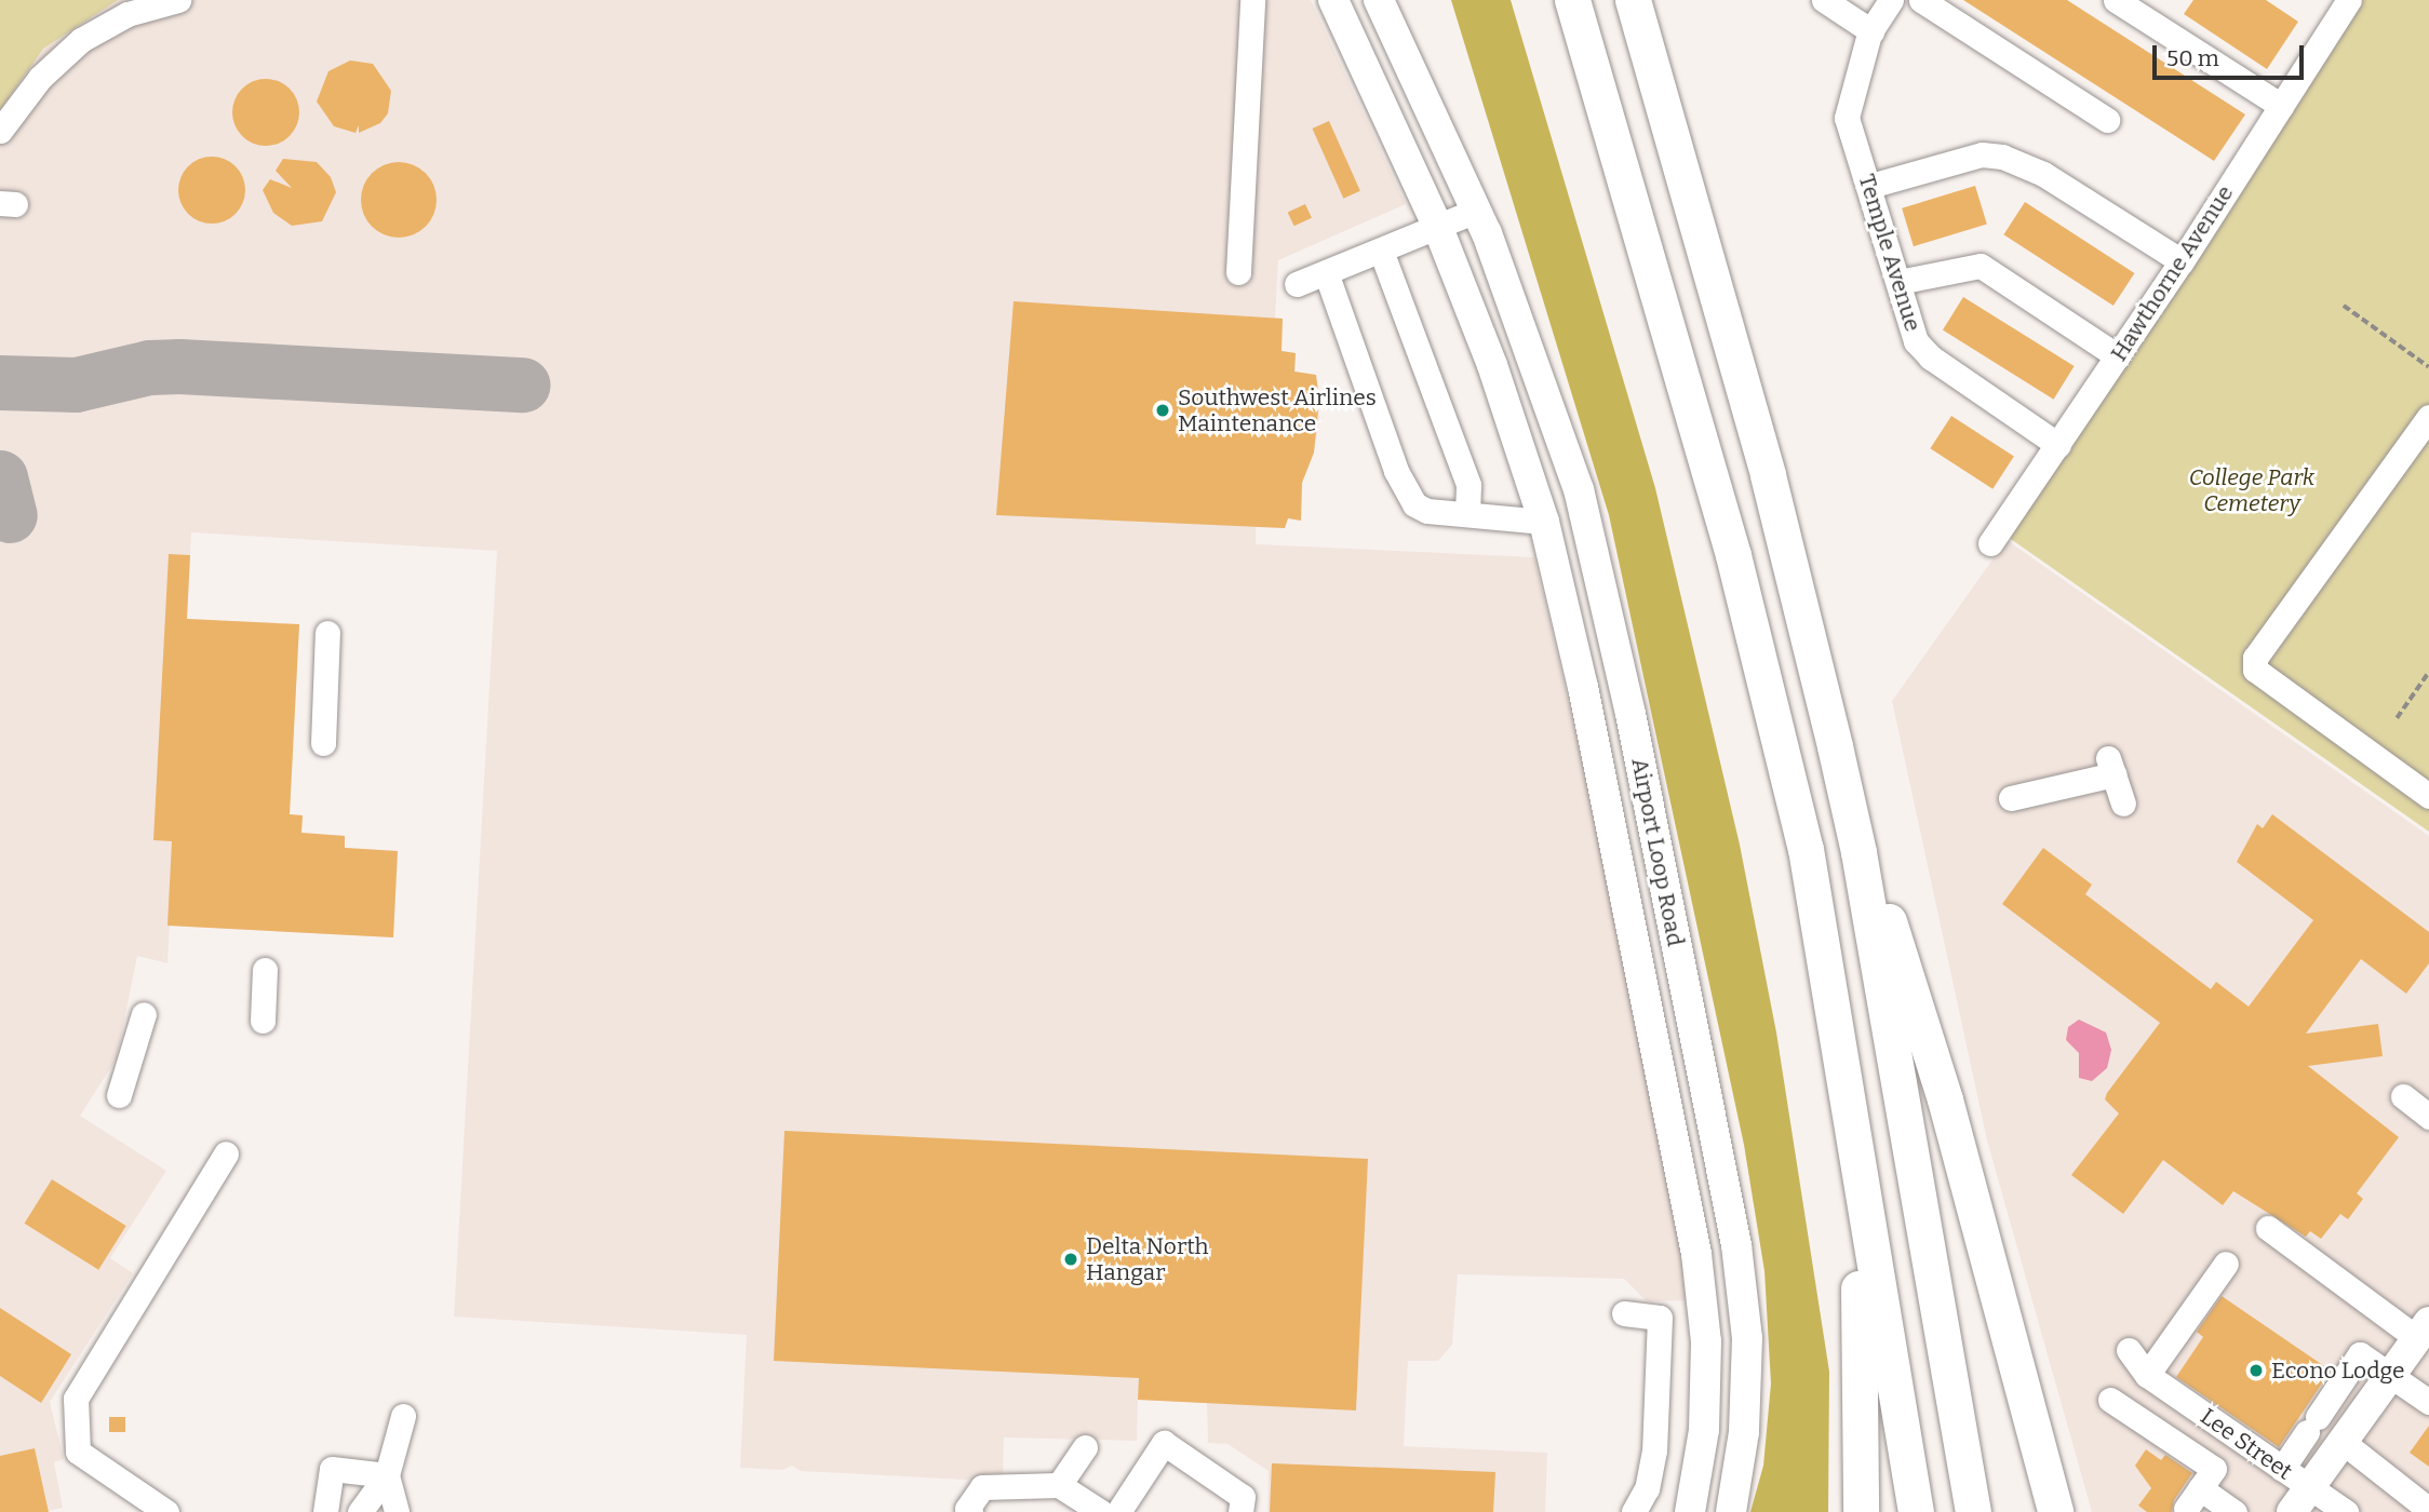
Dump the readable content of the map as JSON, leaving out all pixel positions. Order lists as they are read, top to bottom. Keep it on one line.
{"streets":{"main road":["Airport Loop Road"],"street":["Temple Avenue","Hawthorne Avenue","Lee Street"]},"crossings":[["Temple Avenue","Hawthorne Avenue"]],"parks":["College Park Cemetery"],"places":["Southwest Airlines Maintenance","Delta North Hangar","Econo Lodge"],"scale_bar":"50 m"}
